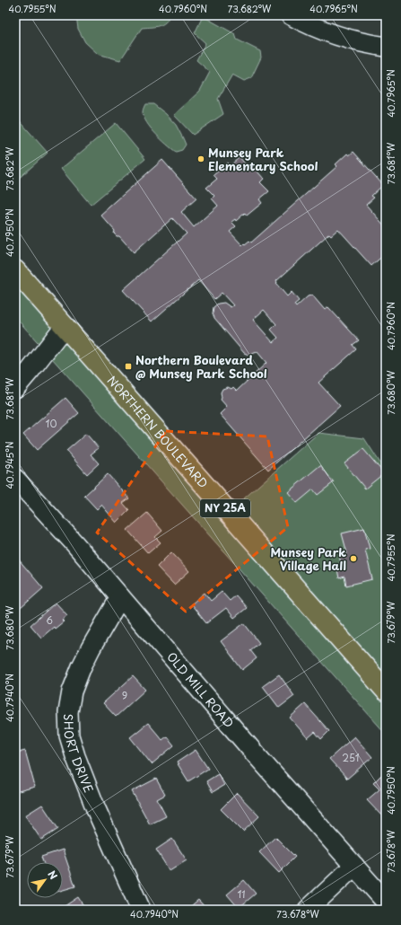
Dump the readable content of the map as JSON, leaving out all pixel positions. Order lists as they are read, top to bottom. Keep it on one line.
{"streets":{"main road":["NORTHERN BOULEVARD","NY 25A"],"street":["OLD MILL ROAD","SHORT DRIVE"]},"crossings":[["OLD MILL ROAD","SHORT DRIVE"]],"places":{"other":["Munsey Park Elementary School","Munsey Park Village Hall"],"transit":["Northern Boulevard @ Munsey Park School"]},"house_numbers":["10","6","9","251","11"],"north":"top right","coordinates":["40.7955°N","40.7960°N","73.682°W","40.7965°N","73.681°W","40.7950°N","73.680°W","40.7945°N","73.679°W","40.7940°N","73.678°W"]}
